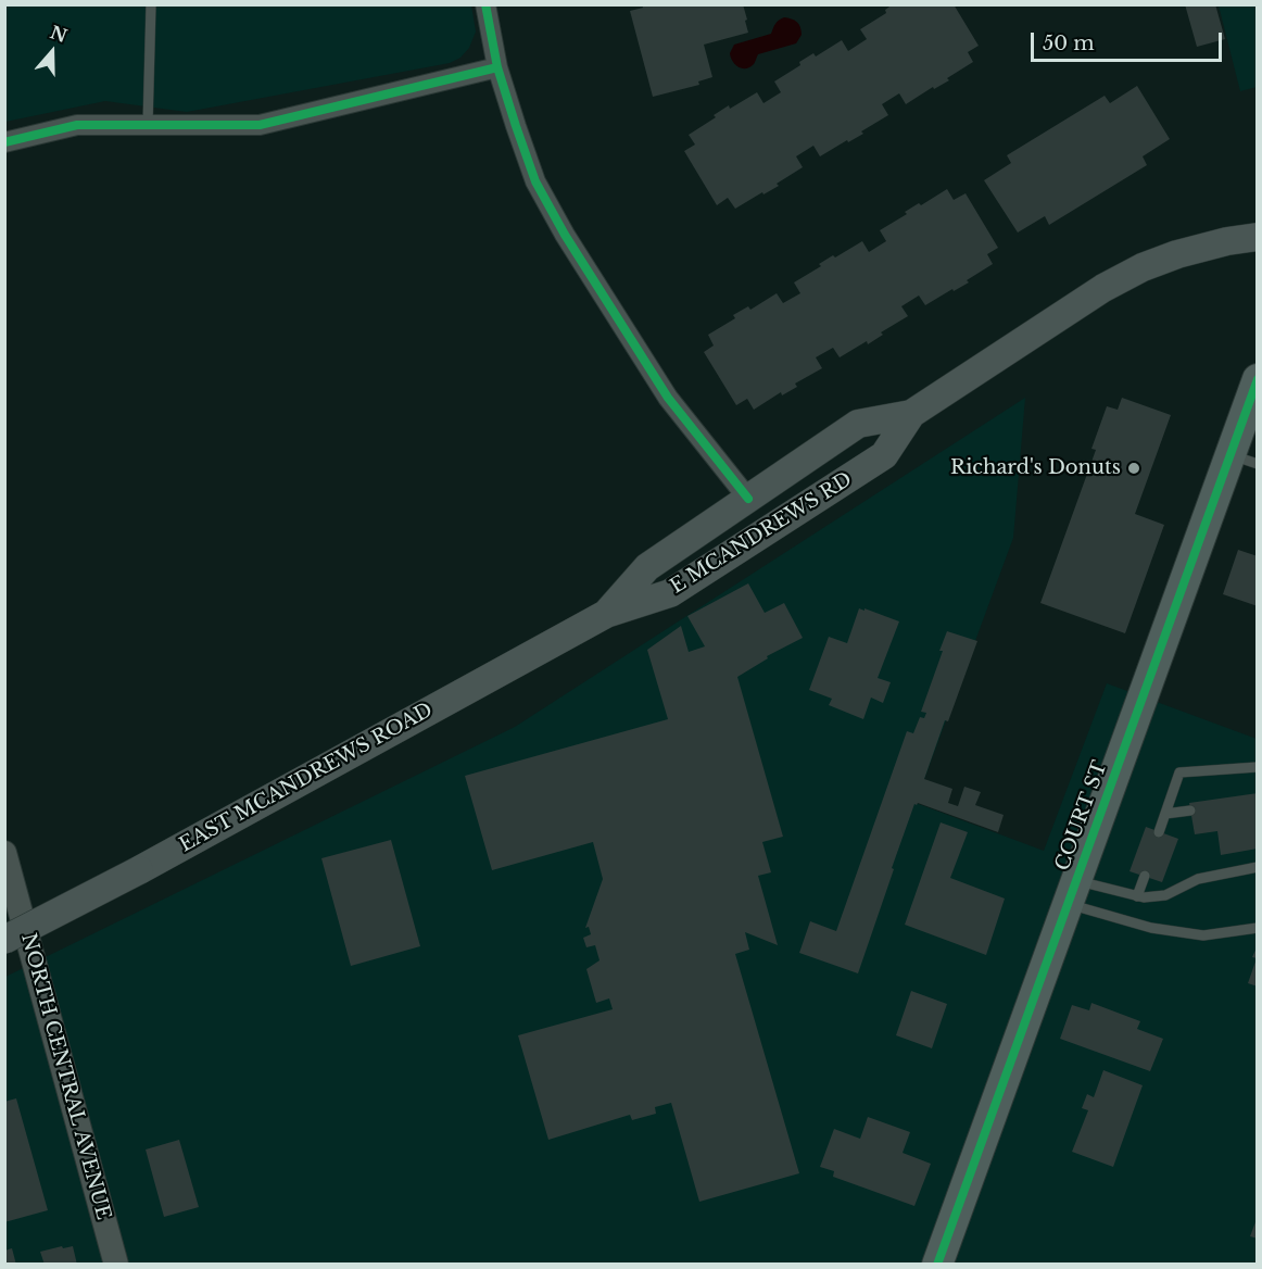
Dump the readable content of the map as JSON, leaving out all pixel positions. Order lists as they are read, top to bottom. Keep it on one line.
{"streets":{"main road":["E MCANDREWS RD","EAST MCANDREWS ROAD","COURT ST"],"street":["NORTH CENTRAL AVENUE"]},"crossings":[["E MCANDREWS RD","EAST MCANDREWS ROAD"]],"places":["Richard's Donuts"],"scale_bar":"50 m","north":"top"}
